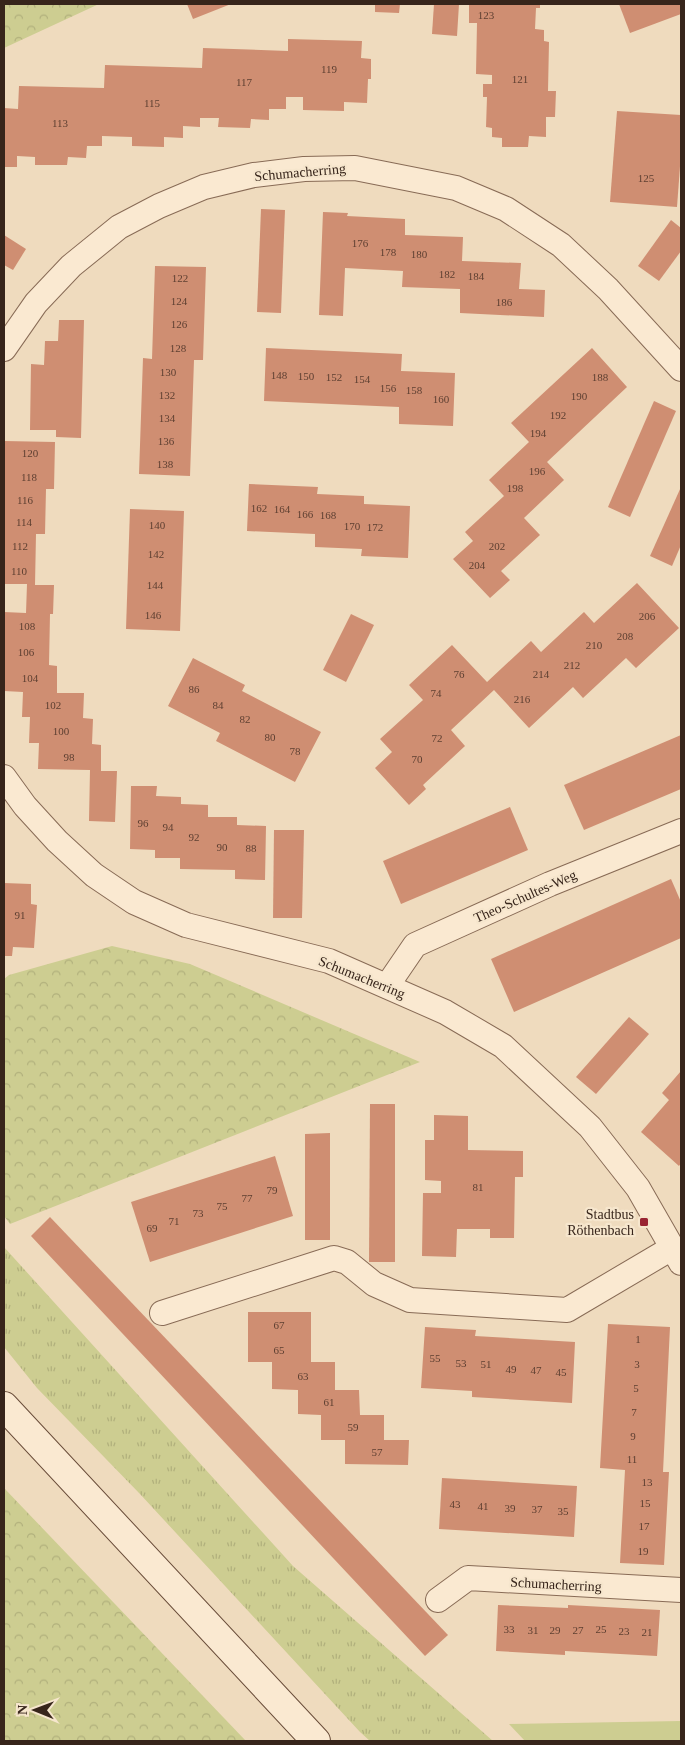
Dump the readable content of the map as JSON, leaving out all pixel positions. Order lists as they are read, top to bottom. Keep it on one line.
{"streets":{"street":["Schumacherring","Theo-Schultes-Weg"]},"crossings":[["Schumacherring","Theo-Schultes-Weg"]],"places":{"transit":["Stadtbus Röthenbach"]},"house_numbers":["123","119","121","117","115","113","125","176","178","180","182","184","122","124","186","126","128","130","148","150","152","188","154","156","158","132","190","160","192","134","194","136","120","138","196","118","198","116","162","164","166","168","114","140","170","172","112","202","142","204","110","144","146","206","108","208","210","106","212","76","214","104","86","74","216","102","84","82","100","80","72","78","98","70","96","94","92","90","88","91","81","79","77","75","73","71","69","67","1","65","55","53","51","3","49","47","45","63","5","61","7","59","9","57","11","13","15","43","41","39","37","35","17","19","33","25","31","29","27","23","21"],"north":"left"}
